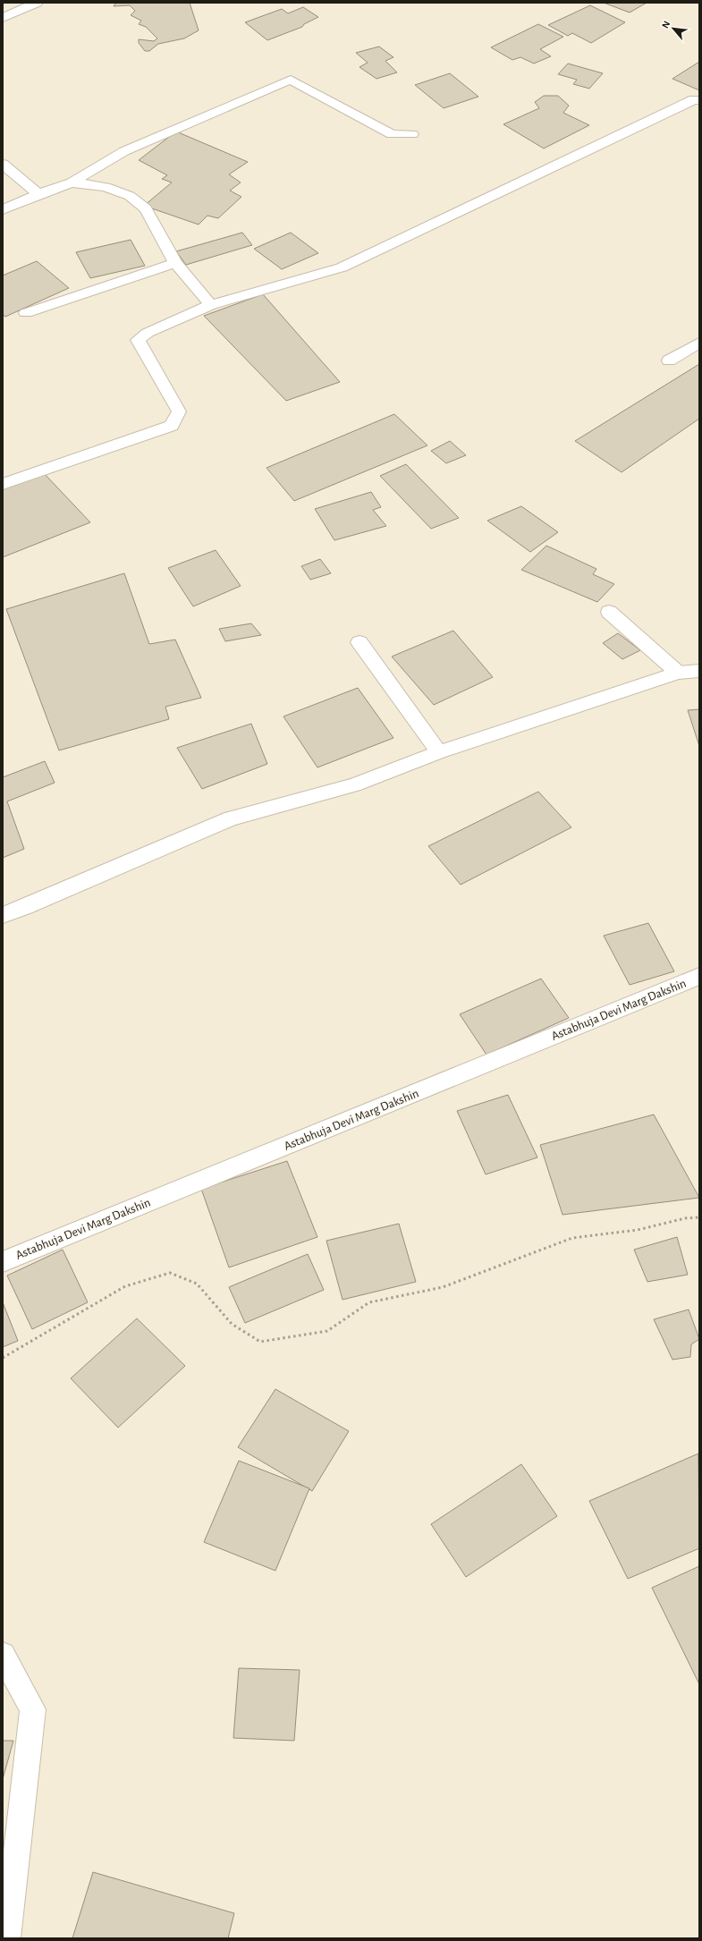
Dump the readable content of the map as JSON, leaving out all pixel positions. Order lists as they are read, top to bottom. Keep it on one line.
{"streets":{"street":["Astabhuja Devi Marg Dakshin"]},"north":"top left"}
